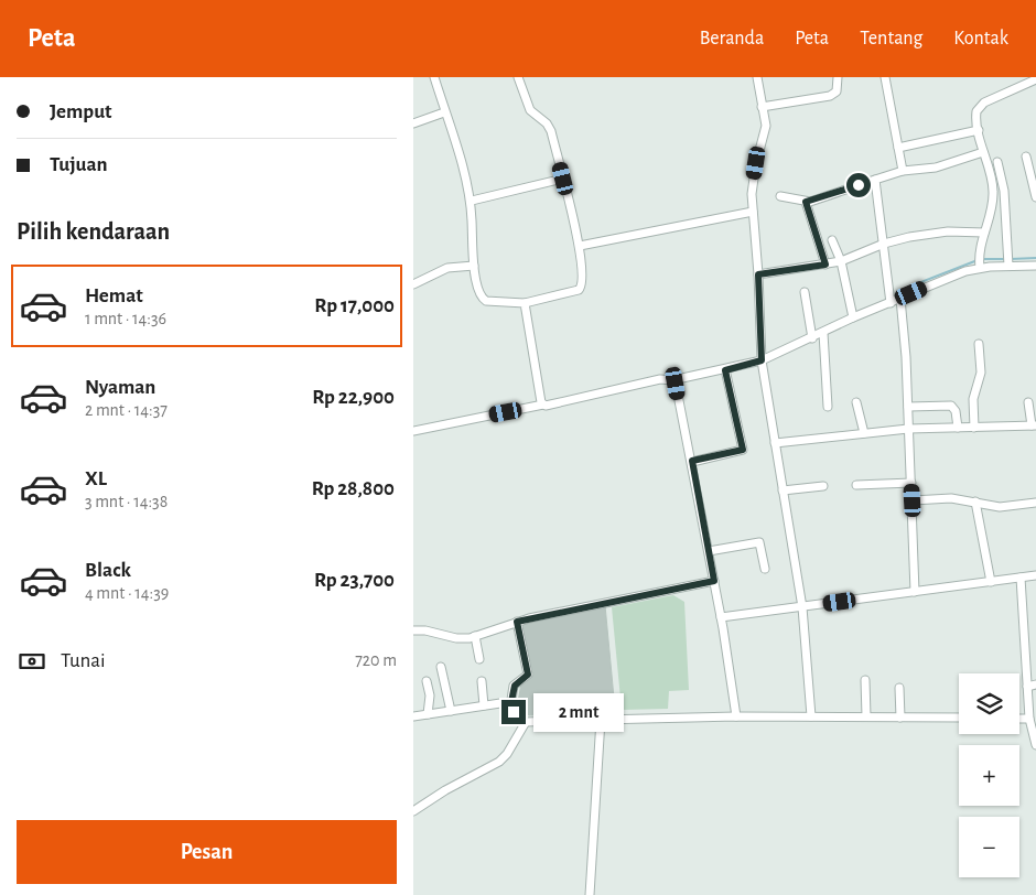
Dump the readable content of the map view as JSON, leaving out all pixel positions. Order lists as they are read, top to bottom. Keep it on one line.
{"page":{"header":"Peta","nav":["Beranda","Peta","Tentang","Kontak"],"banner":["Jemput","Tujuan"],"heading":"Pilih kendaraan","list":[{"name":"Hemat","note":"1 mnt · 14:36","value":"Rp 17,000"},{"name":"Nyaman","note":"2 mnt · 14:37","value":"Rp 22,900"},{"name":"XL","note":"3 mnt · 14:38","value":"Rp 28,800"},{"name":"Black","note":"4 mnt · 14:39","value":"Rp 23,700"}],"pay":["Tunai","720 m"],"map_buttons":["+","−"],"bubble":"2 mnt","buttons":"Pesan"}}
